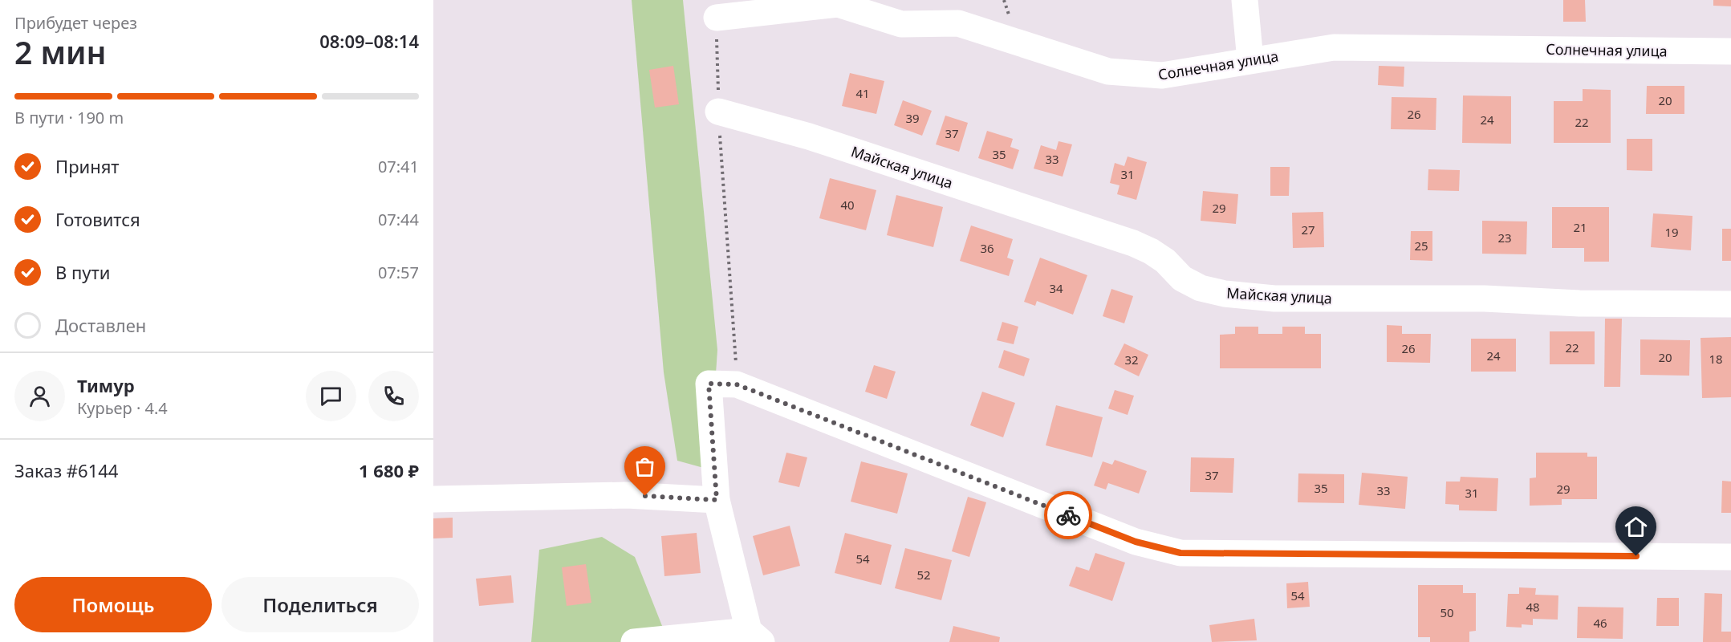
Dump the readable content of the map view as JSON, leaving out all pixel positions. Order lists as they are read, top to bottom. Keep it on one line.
{"streets":{"street":["Солнечная улица","Майская улица"]},"house_numbers":["41","20","26","39","24","22","37","35","33","31","40","29","21","27","19","23","25","36","34","22","26","24","20","18","32","37","35","29","33","31","54","52","54","48","50","46"],"page":{"heading":["2 мин","Прибудет через","08:09–08:14"],"panel":["Тимур","Курьер · 4.4","Заказ #6144","1 680 ₽"],"bar":"В пути · 190 m","list":[["Принят","07:41"],["Готовится","07:44"],["В пути","07:57"],"Доставлен"],"buttons":["Помощь","Поделиться"]}}
